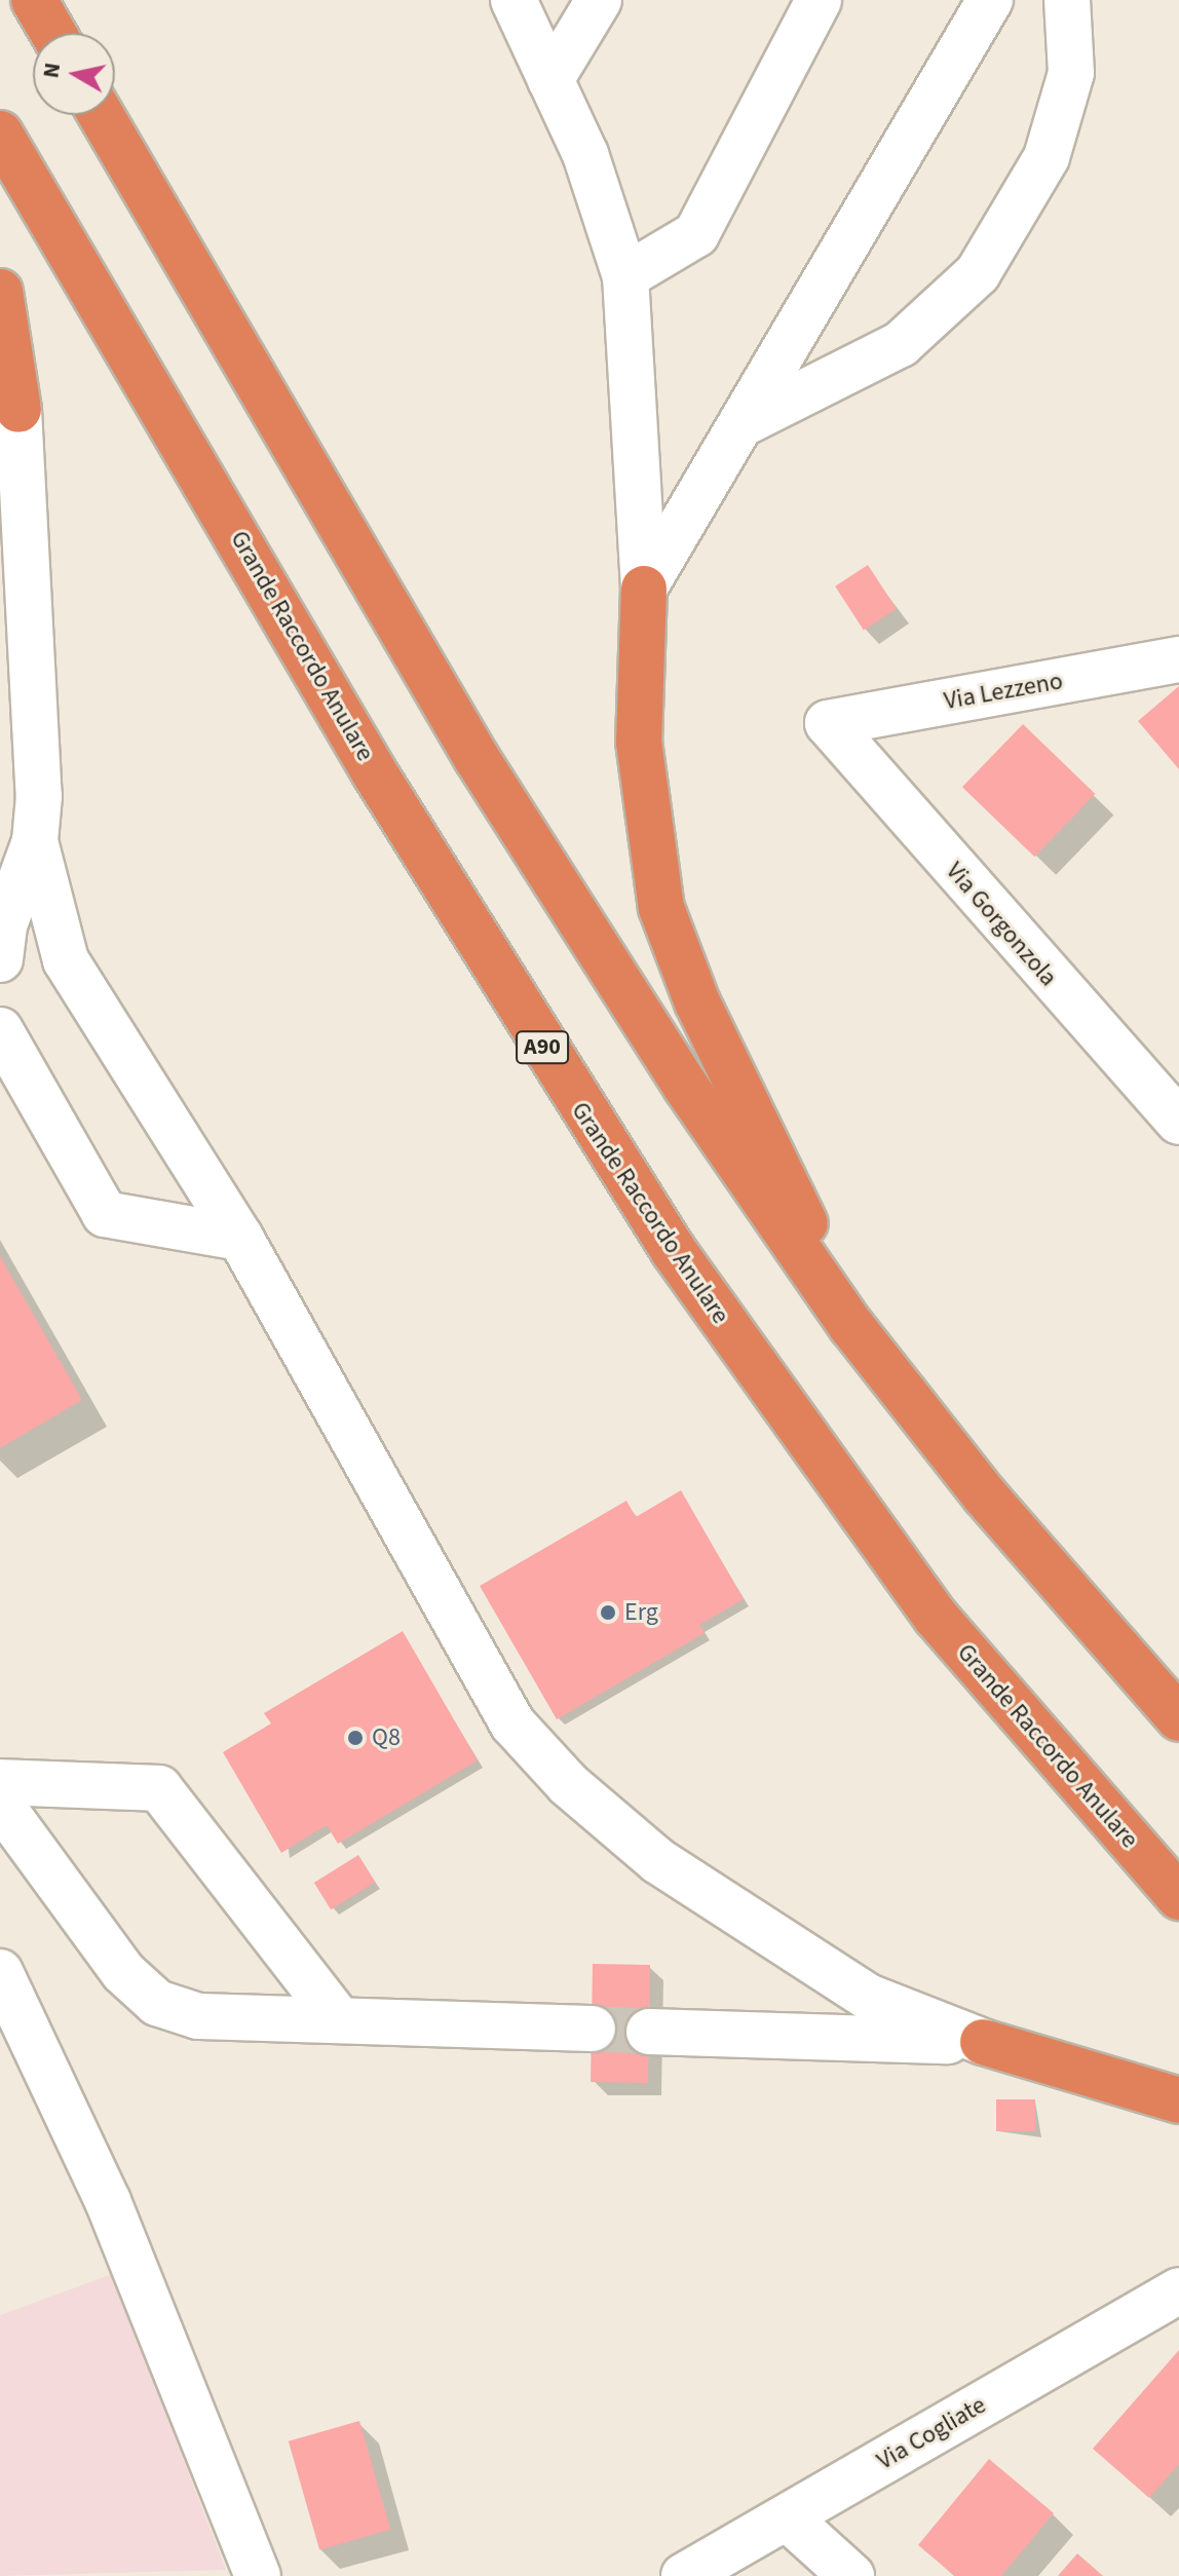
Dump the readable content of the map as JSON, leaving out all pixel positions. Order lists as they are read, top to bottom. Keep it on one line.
{"streets":{"highway":["Grande Raccordo Anulare","A90"],"street":["Via Lezzeno","Via Gorgonzola","Via Cogliate"]},"crossings":[["Via Lezzeno","Via Gorgonzola"]],"places":["Erg","Q8"],"north":"left"}
